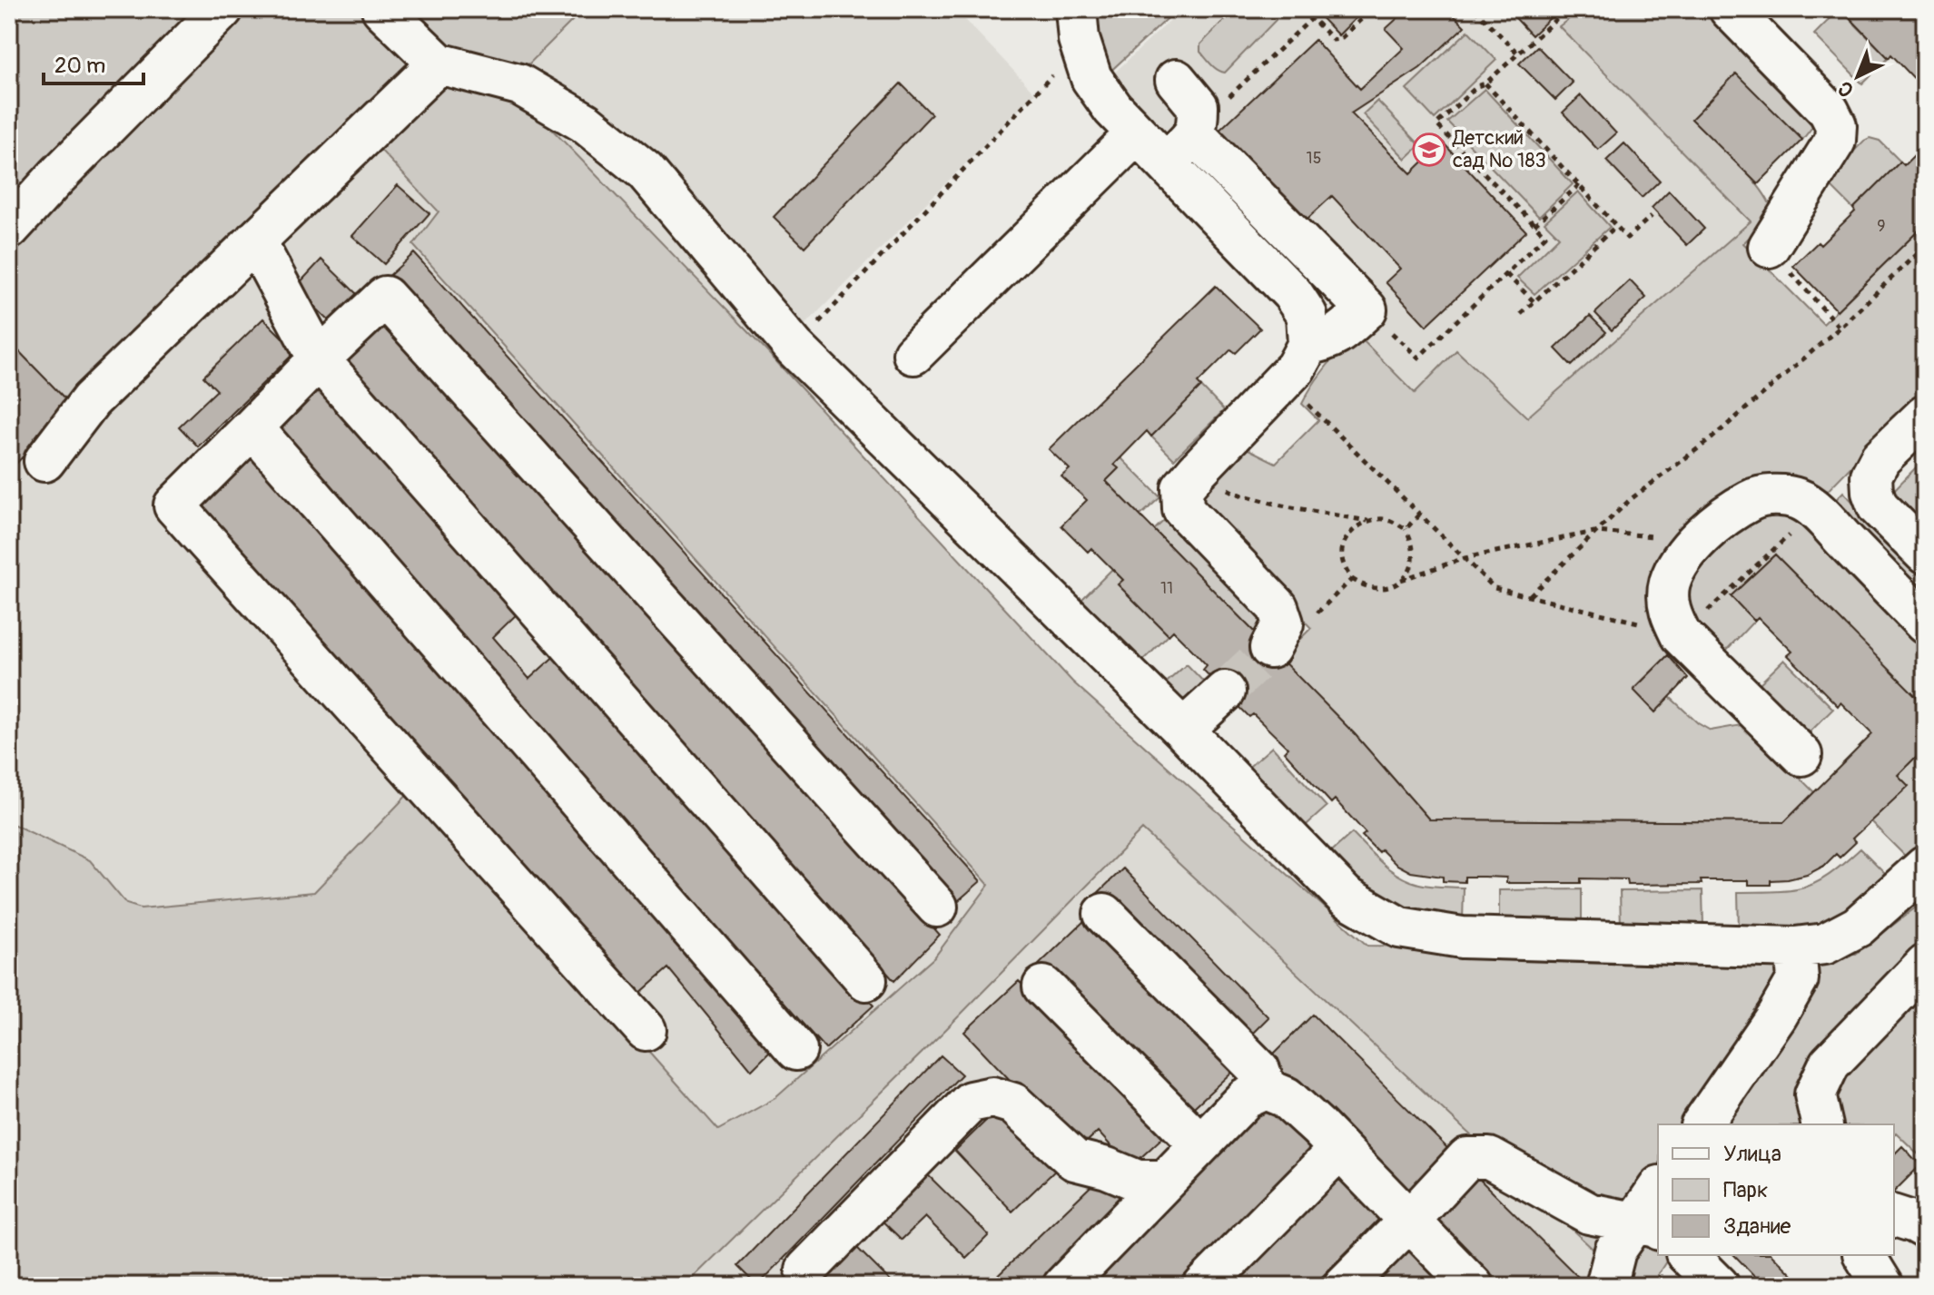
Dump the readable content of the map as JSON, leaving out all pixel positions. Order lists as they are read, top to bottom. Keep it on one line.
{"places":{"school or university":["Детский сад № 183"]},"house_numbers":["15","9","11"],"legend":["Улица","Парк","Здание"],"scale_bar":"20 m","north":"bottom left"}
